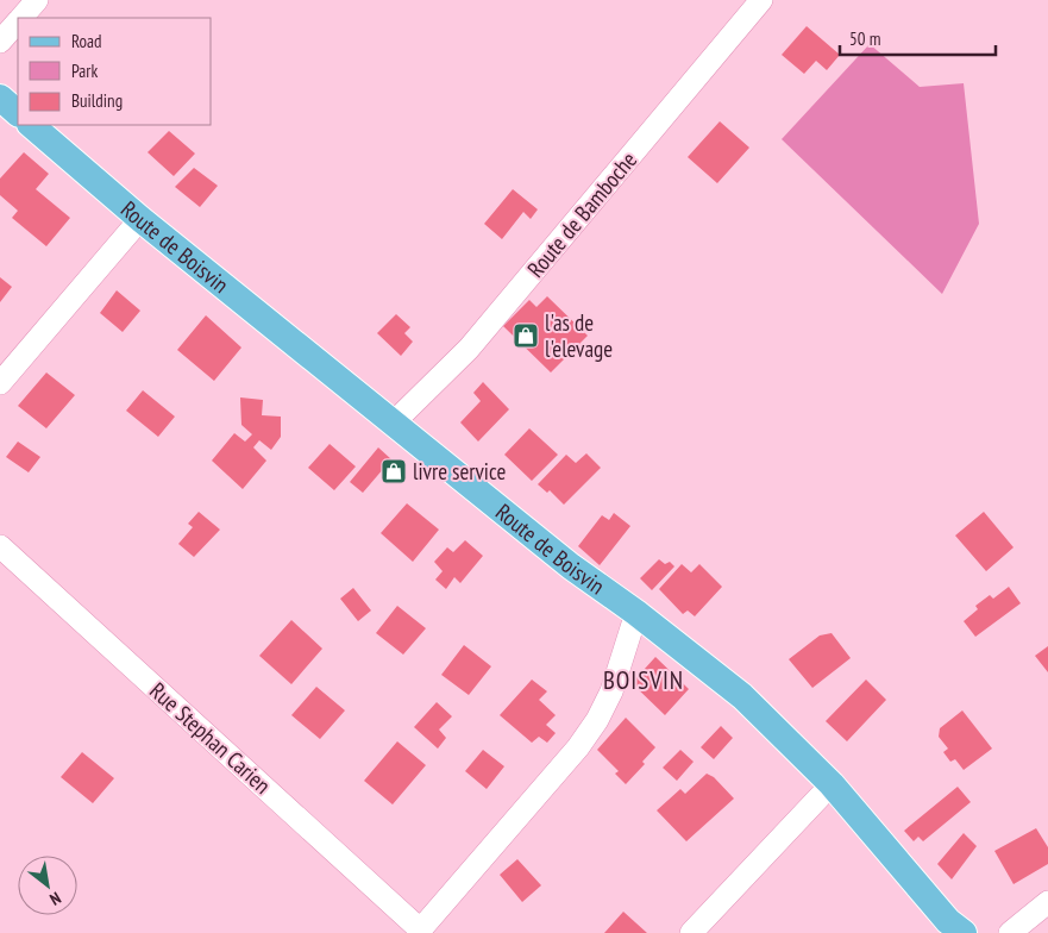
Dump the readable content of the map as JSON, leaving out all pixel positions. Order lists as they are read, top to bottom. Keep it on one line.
{"streets":{"main road":["Route de Boisvin"],"street":["Route de Bamboche","Rue Stephan Carien"]},"crossings":[["Route de Bamboche","Route de Boisvin"]],"districts":["BOISVIN"],"places":{"shop":["l'as de l'elevage","livre service"]},"legend":["Road","Park","Building"],"scale_bar":"50 m","north":"bottom right"}
